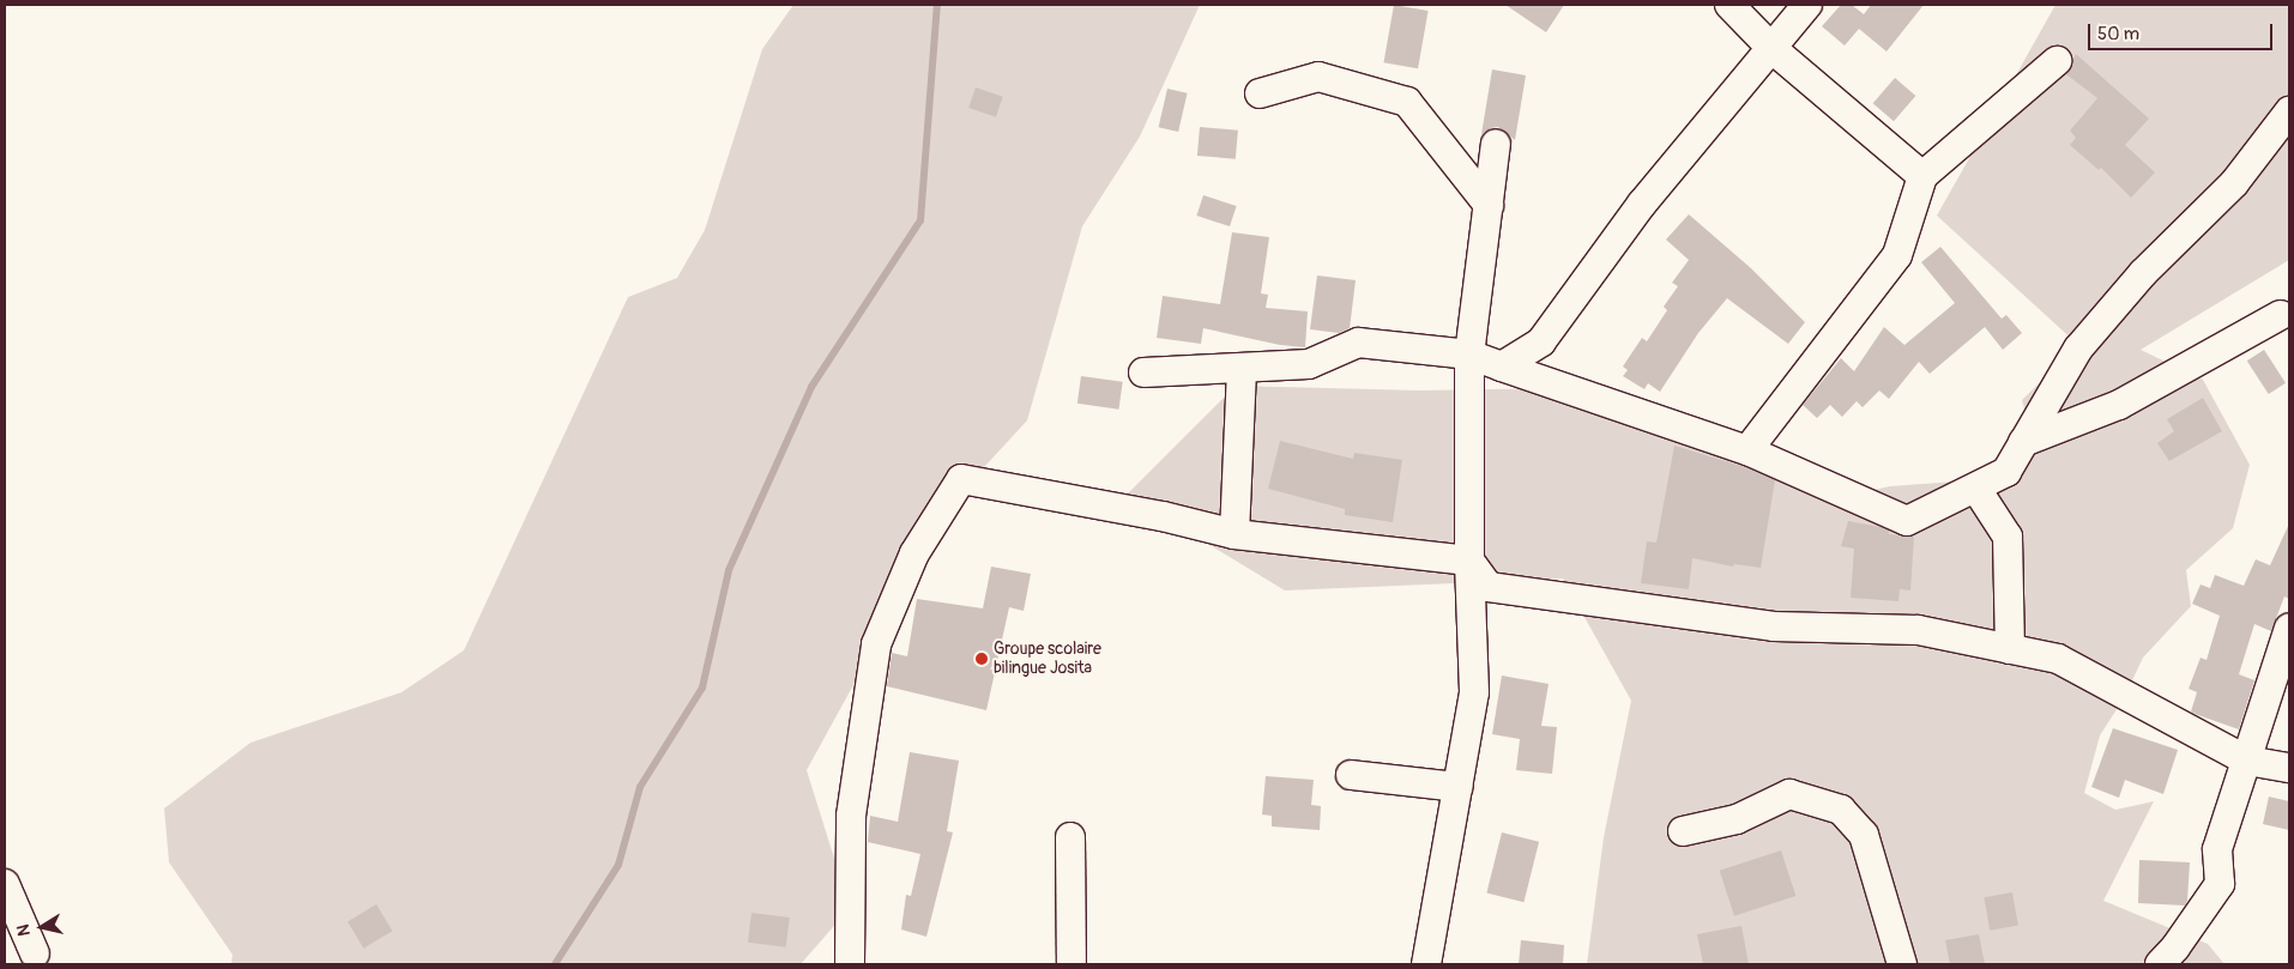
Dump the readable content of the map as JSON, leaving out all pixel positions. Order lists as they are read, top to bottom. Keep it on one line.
{"places":["Groupe scolaire bilingue Josita"],"scale_bar":"50 m","north":"left"}
